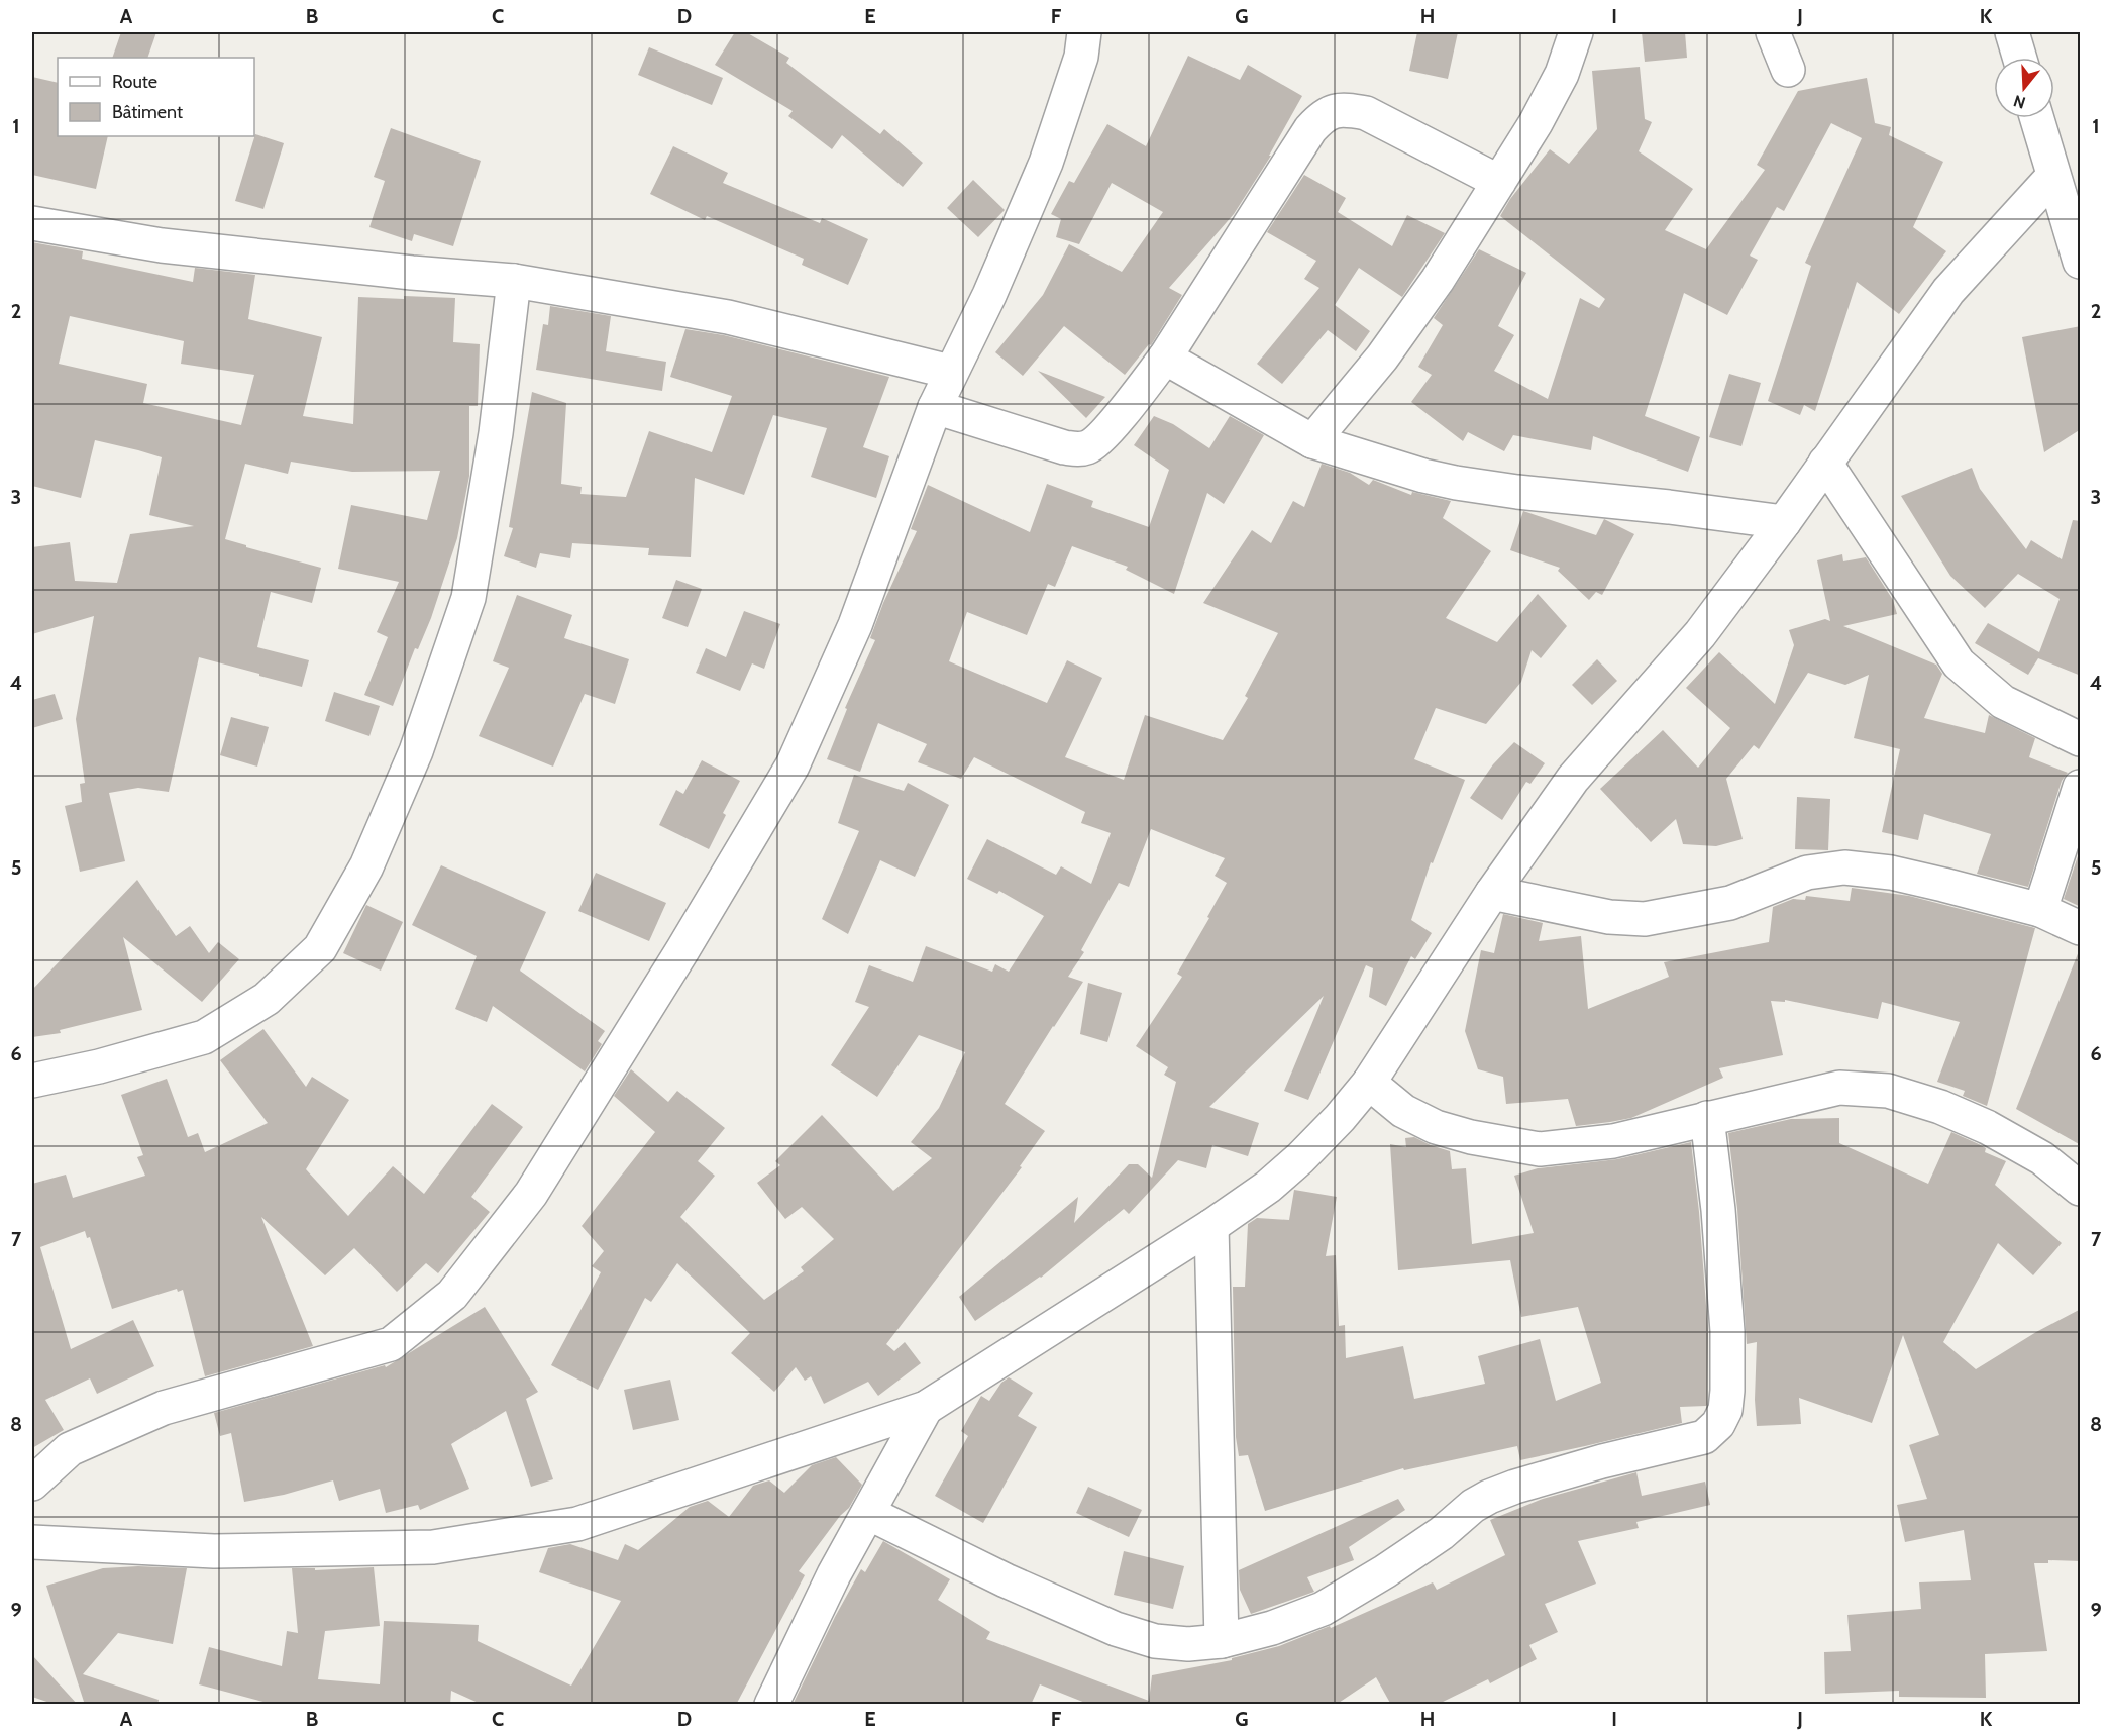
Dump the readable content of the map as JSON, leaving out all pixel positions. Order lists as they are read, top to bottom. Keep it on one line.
{"legend":["Route","Bâtiment"],"north":"bottom","grid":{"columns":["A","B","C","D","E","F","G","H","I","J","K"],"rows":["1","2","3","4","5","6","7","8","9"]}}
